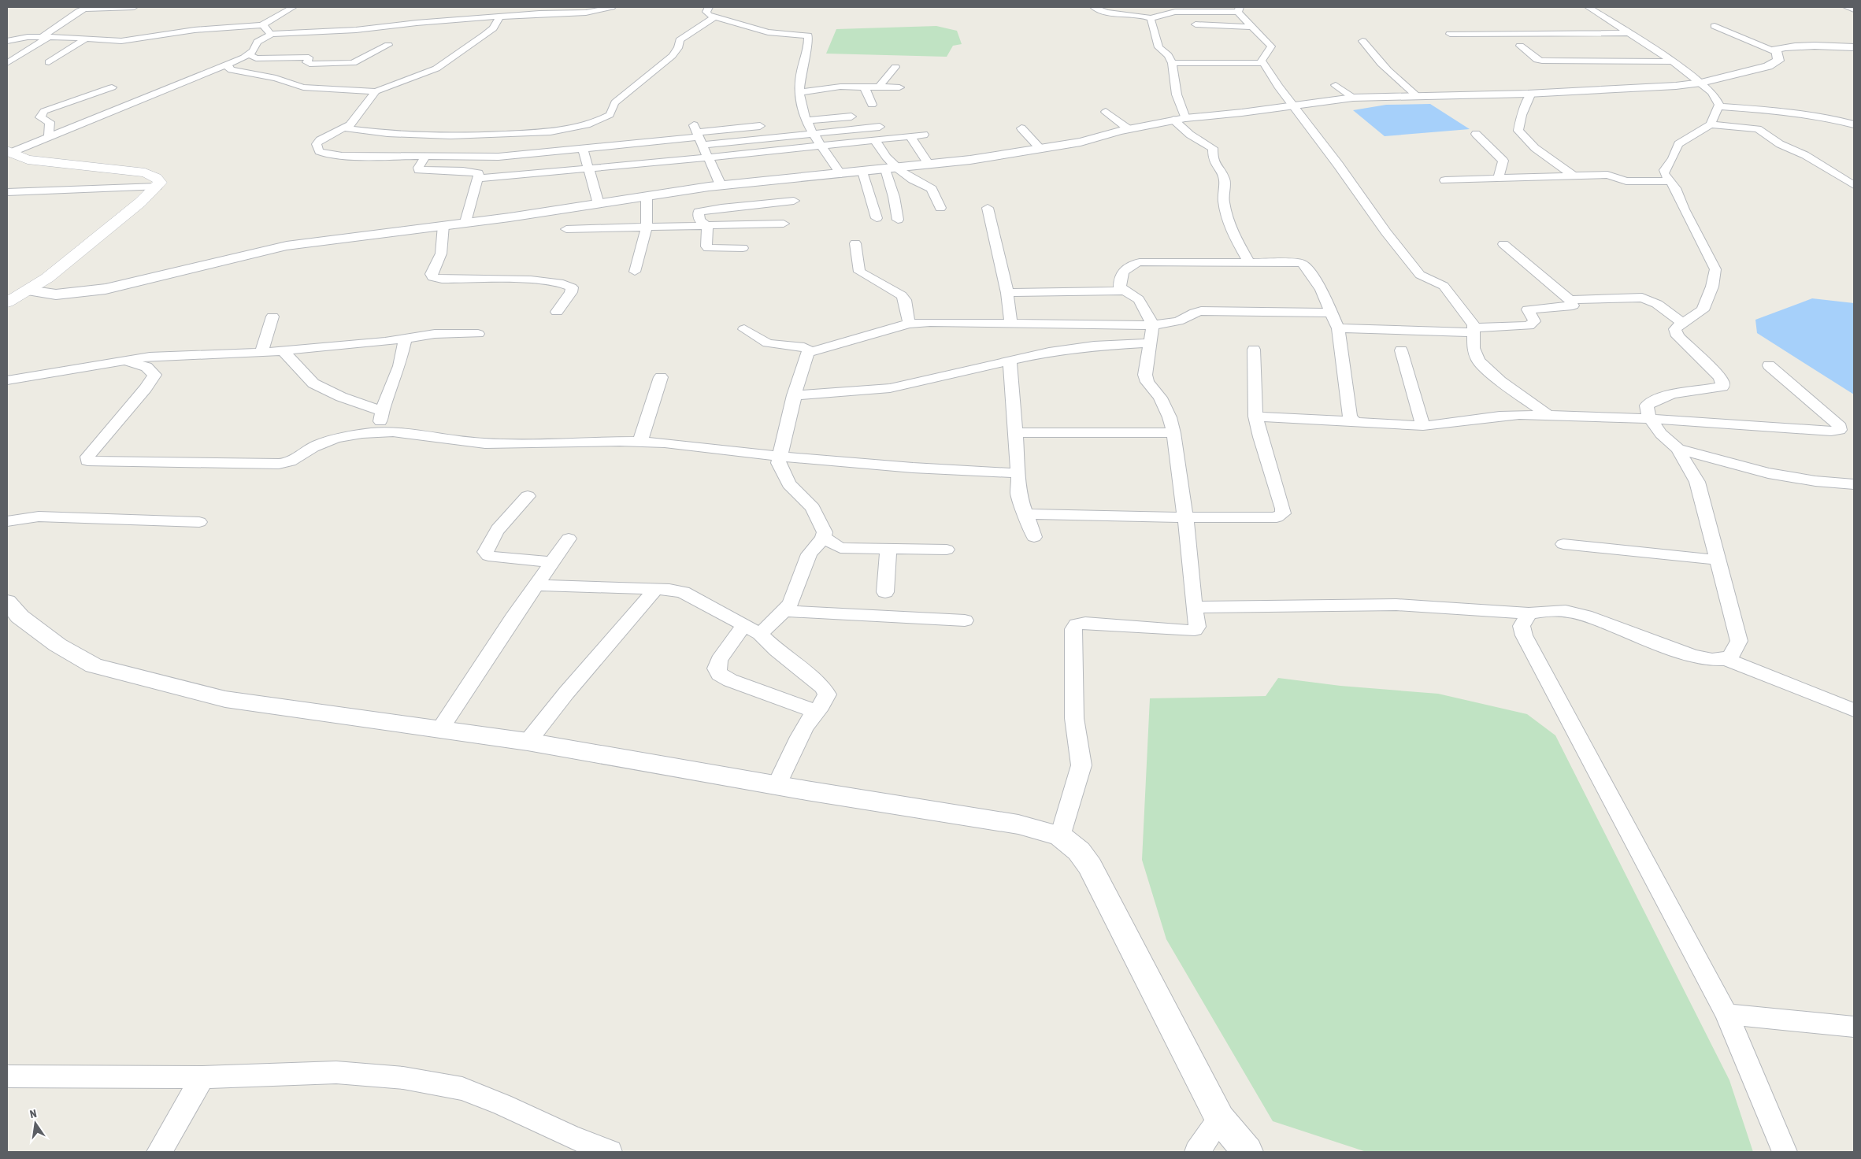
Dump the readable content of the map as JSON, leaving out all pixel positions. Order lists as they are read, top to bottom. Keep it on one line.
{"north":"top"}
